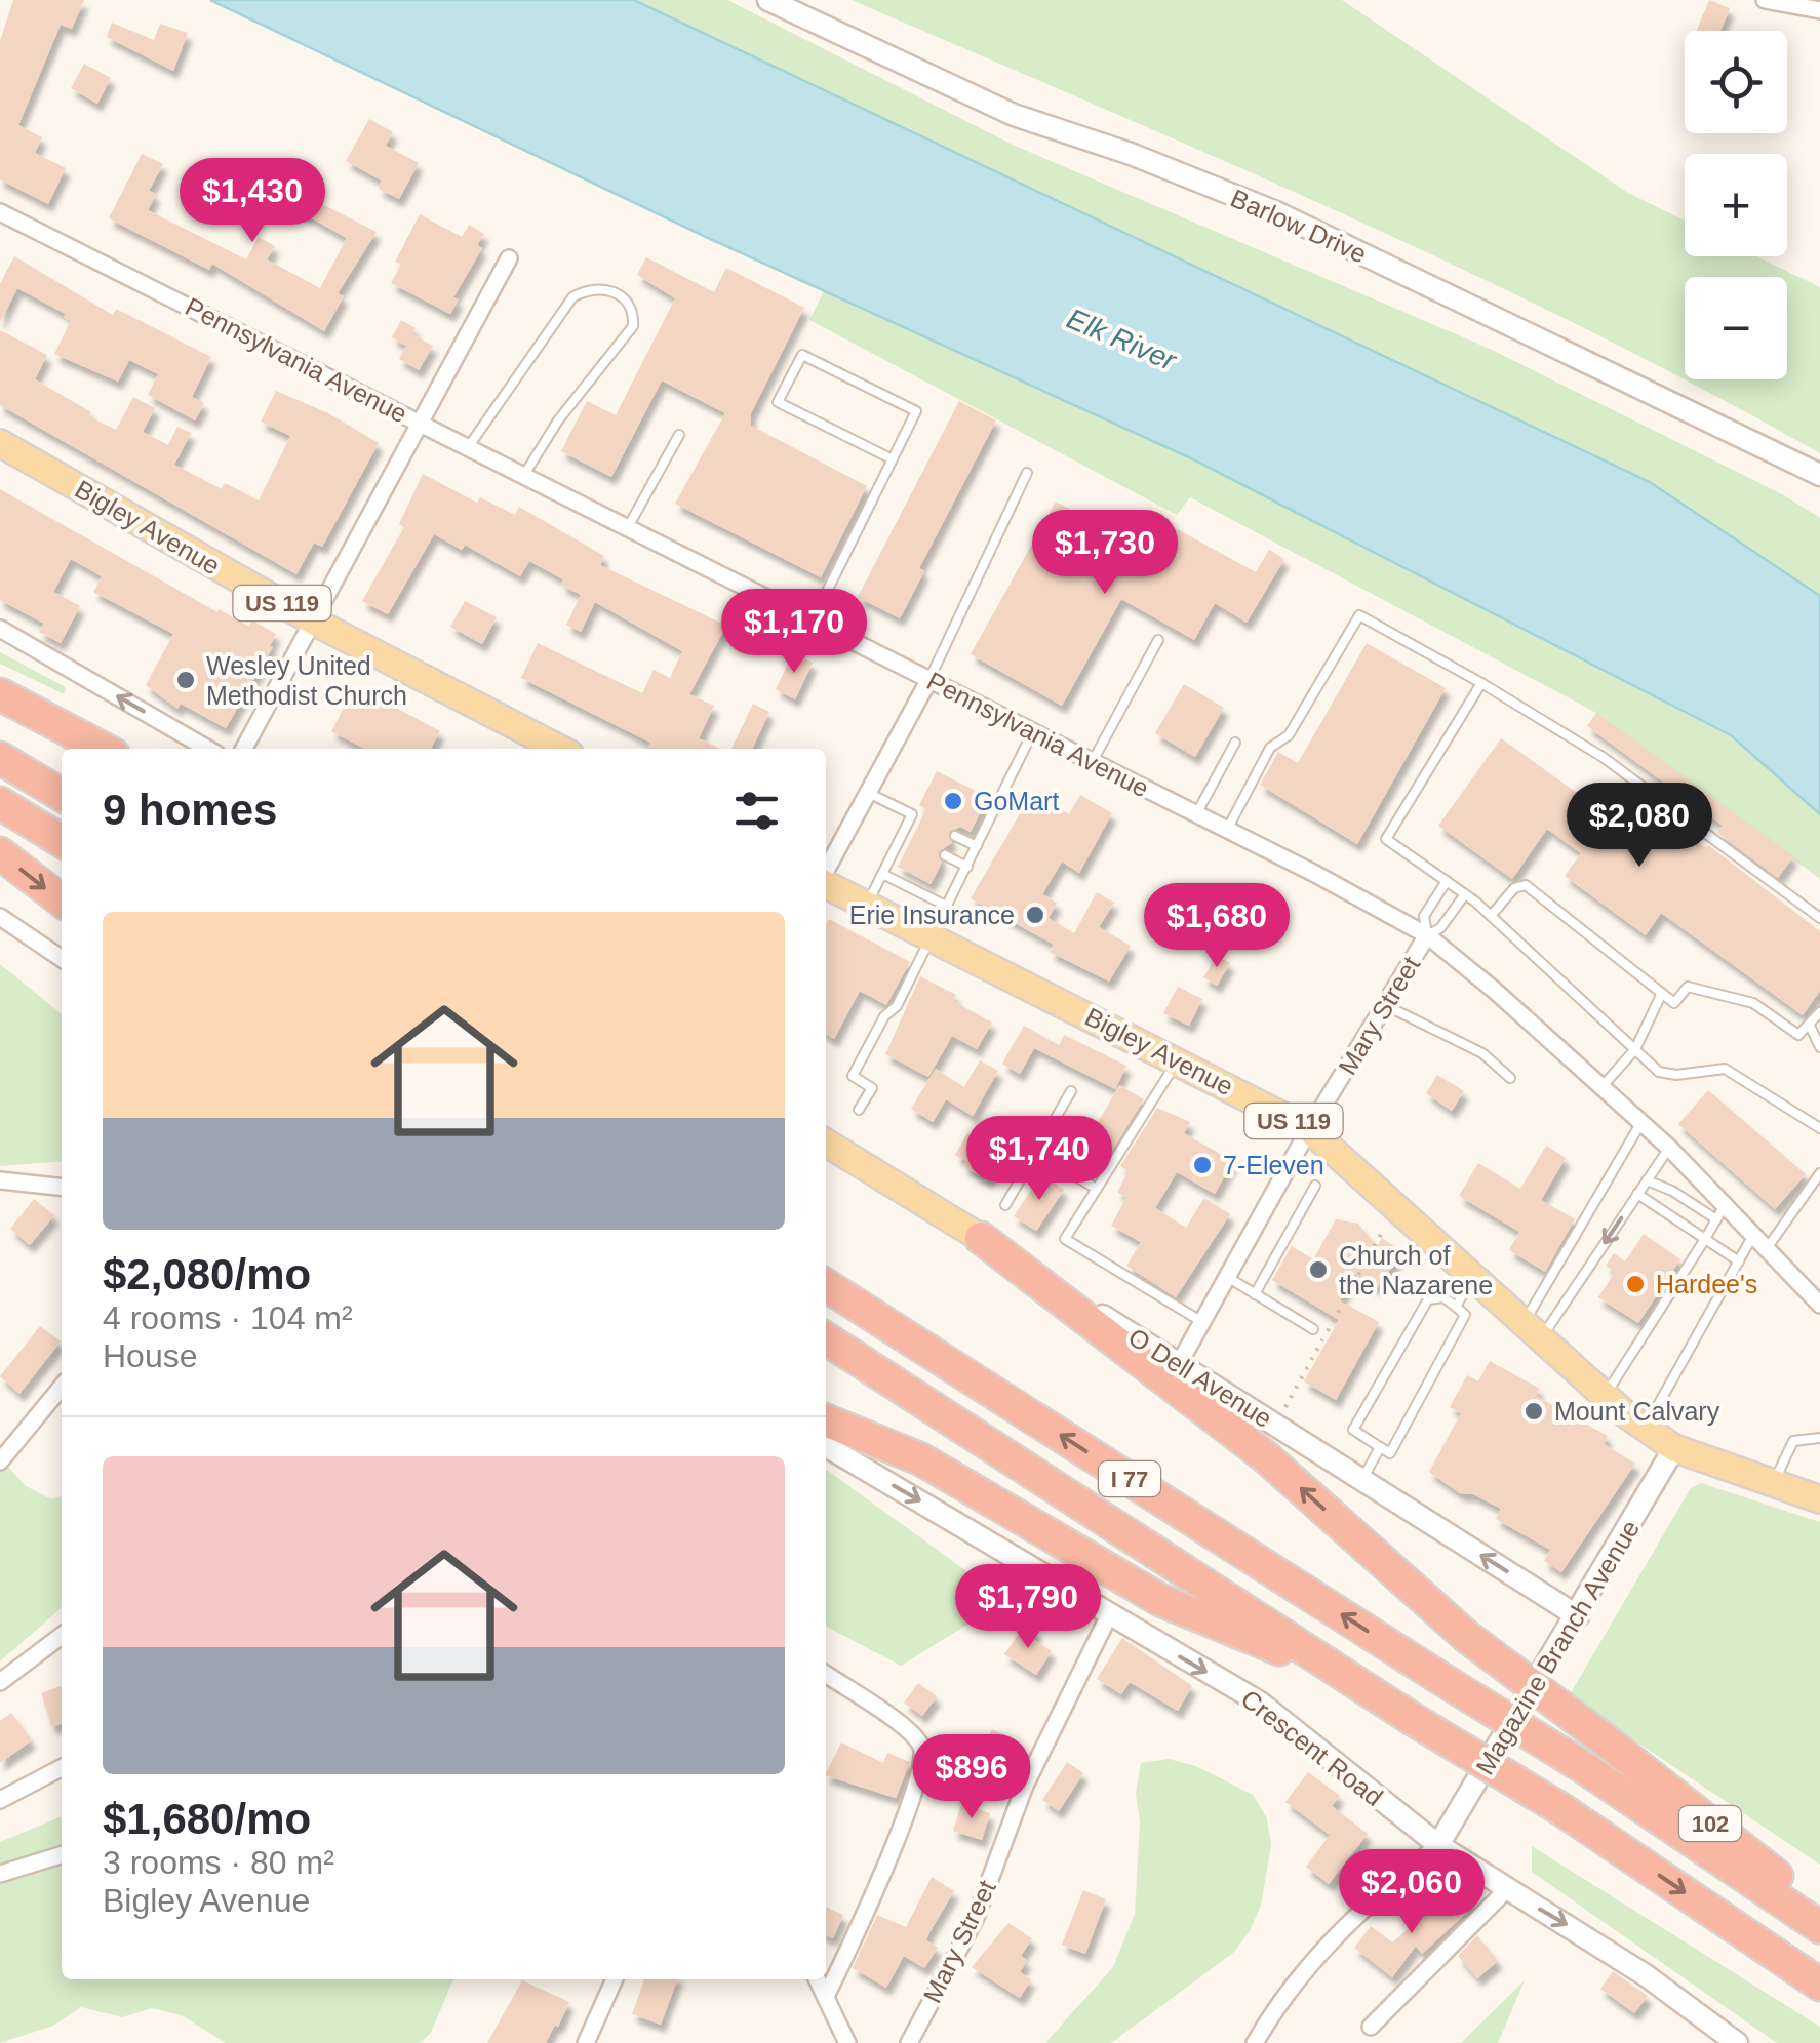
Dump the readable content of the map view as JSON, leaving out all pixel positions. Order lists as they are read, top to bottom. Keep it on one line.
{"streets":{"highway":["I 77","102"],"main road":["Bigley Avenue","US 119","O Dell Avenue"],"street":["Barlow Drive","Pennsylvania Avenue","Mary Street","Magazine Branch Avenue","Crescent Road"]},"crossings":[["Pennsylvania Avenue","Mary Street"],["Bigley Avenue","Mary Street"],["Bigley Avenue","Magazine Branch Avenue"],["Mary Street","O Dell Avenue"],["Mary Street","Crescent Road"],["O Dell Avenue","Magazine Branch Avenue"],["O Dell Avenue","102"],["Magazine Branch Avenue","Crescent Road"]],"one_way":["Crescent Road"],"water":["Elk River"],"places":["Wesley United Methodist Church","GoMart","Erie Insurance","7-Eleven","Church of the Nazarene","Hardee's","Mount Calvary"],"page":{"map_buttons":["+","−"],"price":["$1,430","$1,730","$1,170","$2,080","$1,680","$1,740","$1,790","$896","$2,060"],"heading":"9 homes","list":[{"name":"$2,080/mo","note":"4 rooms · 104 m² · House"},{"name":"$1,680/mo","note":"3 rooms · 80 m² · Bigley Avenue"}]}}
